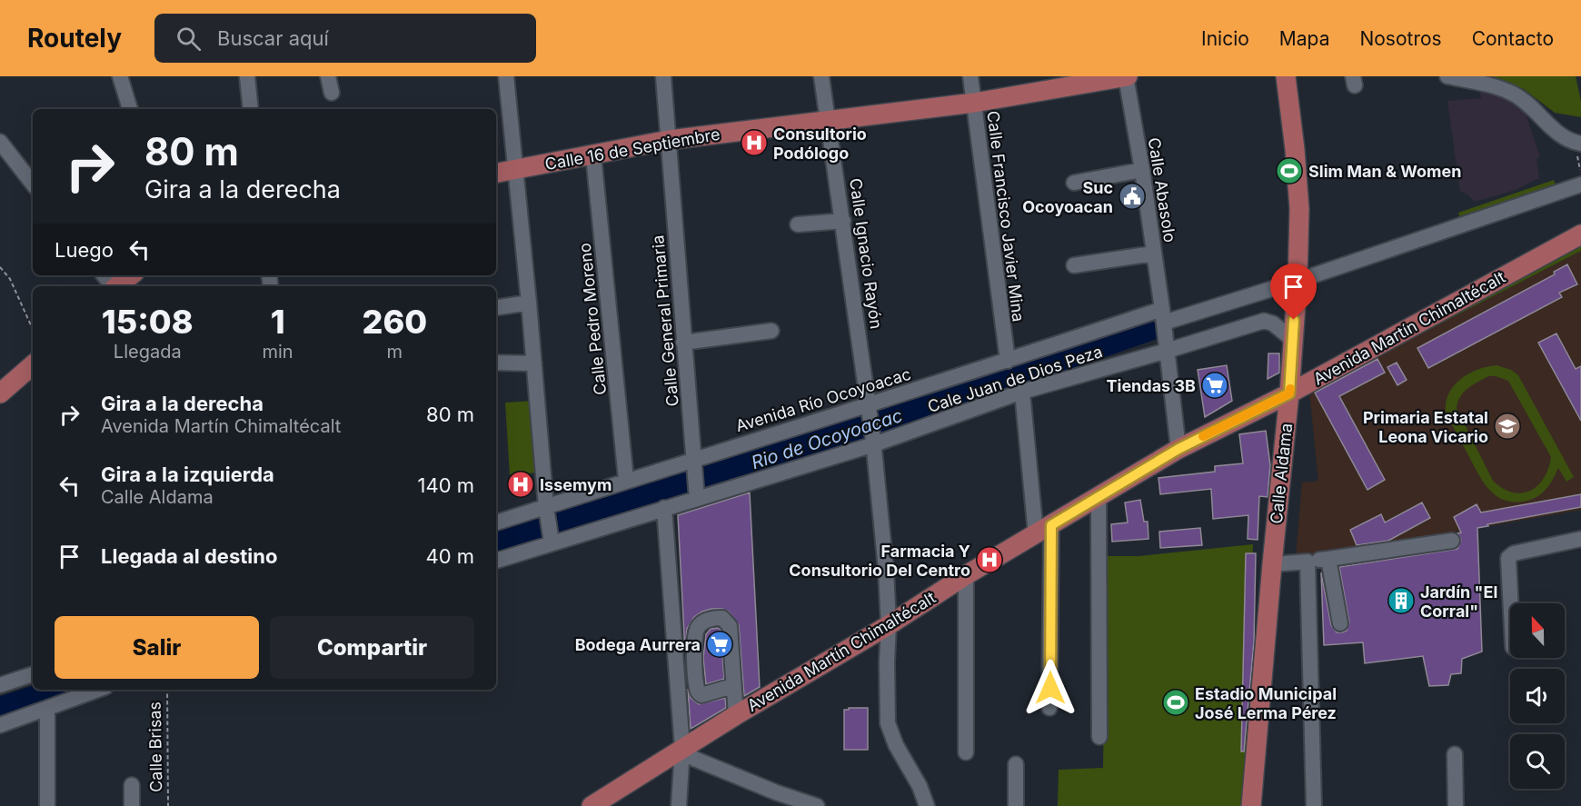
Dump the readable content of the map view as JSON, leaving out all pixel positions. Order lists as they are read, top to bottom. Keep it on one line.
{"streets":{"main road":["Calle 16 de Septiembre","Avenida Martín Chimaltécalt","Calle Aldama"],"street":["Calle Abasolo","Calle Francisco Javier Mina","Calle Ignacio Rayón","Calle Pedro Moreno","Calle General Primaria","Cale Juan de Dios Peza","Avenida Río Ocoyoacac"],"path":["Calle Brisas"]},"crossings":[["Calle 16 de Septiembre","Calle Abasolo"],["Calle 16 de Septiembre","Calle Francisco Javier Mina"],["Calle 16 de Septiembre","Calle Ignacio Rayón"],["Calle 16 de Septiembre","Calle Pedro Moreno"],["Calle 16 de Septiembre","Calle General Primaria"],["Calle Abasolo","Cale Juan de Dios Peza"],["Calle Abasolo","Avenida Río Ocoyoacac"],["Calle Francisco Javier Mina","Avenida Río Ocoyoacac"],["Calle Ignacio Rayón","Cale Juan de Dios Peza"],["Calle Ignacio Rayón","Avenida Río Ocoyoacac"],["Calle Pedro Moreno","Avenida Río Ocoyoacac"],["Calle General Primaria","Cale Juan de Dios Peza"],["Calle General Primaria","Avenida Río Ocoyoacac"],["Avenida Martín Chimaltécalt","Calle Aldama"],["Cale Juan de Dios Peza","Calle Aldama"],["Avenida Río Ocoyoacac","Calle Aldama"]],"water":["Rio de Ocoyoacac"],"places":{"hospital":["Consultorio Podólogo","Issemym","Farmacia Y Consultorio Del Centro"],"sports":["Slim Man & Women","Estadio Municipal José Lerma Pérez"],"public building":["Suc Ocoyoacan"],"supermarket":["Tiendas 3B","Bodega Aurrera"],"school or university":["Primaria Estatal Leona Vicario"],"building":["Jardín \"El Corral\""]},"north":"top","page":{"header":"Routely","search":"Buscar aquí","nav":["Inicio","Mapa","Nosotros","Contacto"],"turn":["80 m","Gira a la derecha"],"then":"Luego","eta":["15:08","Llegada","1","min","260","m"],"list":[{"name":"Gira a la derecha","note":"Avenida Martín Chimaltécalt","value":"80 m"},{"name":"Gira a la izquierda","note":"Calle Aldama","value":"140 m"},{"name":"Llegada al destino","value":"40 m"}],"buttons":["Salir","Compartir"]}}
